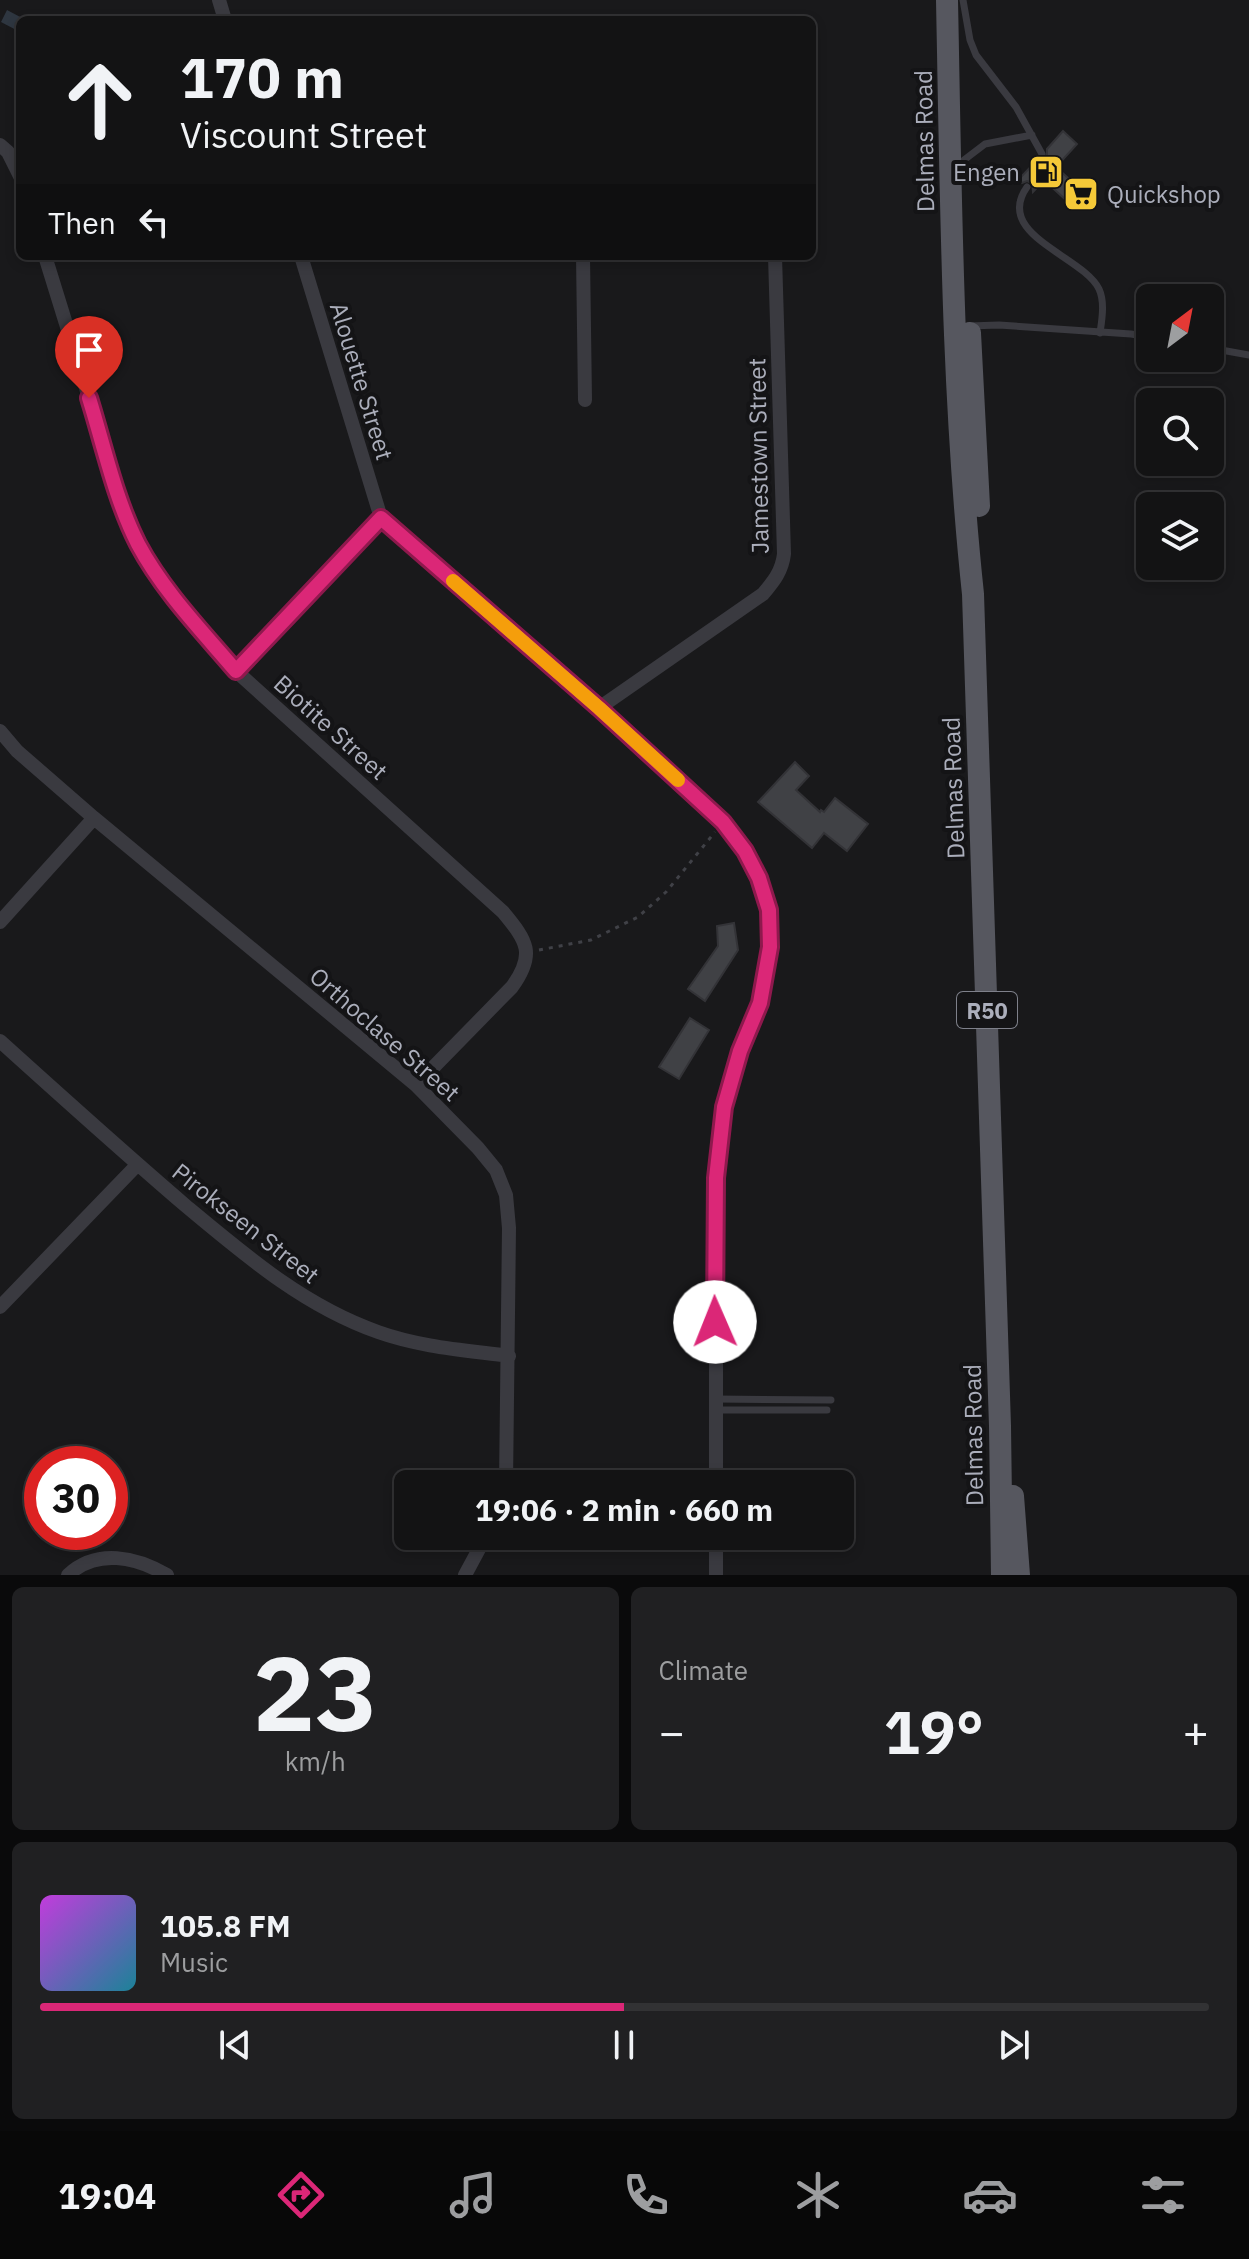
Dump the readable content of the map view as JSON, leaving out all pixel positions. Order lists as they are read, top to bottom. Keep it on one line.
{"streets":{"main road":["Delmas Road","R50"],"street":["Alouette Street","Jamestown Street","Biotite Street","Orthoclase Street","Pirokseen Street"]},"crossings":[["Orthoclase Street","Pirokseen Street"]],"places":{"fuel station":["Engen"],"supermarket":["Quickshop"]},"north":"top right","page":{"turn":["170 m","Viscount Street"],"then":"Then","limit":"30","trip":"19:06 · 2 min · 660 m","tile":[["23","km/h"],"Climate"],"heat":["−","19°","+"],"song":["105.8 FM","Music"],"tabs":"19:04"}}
